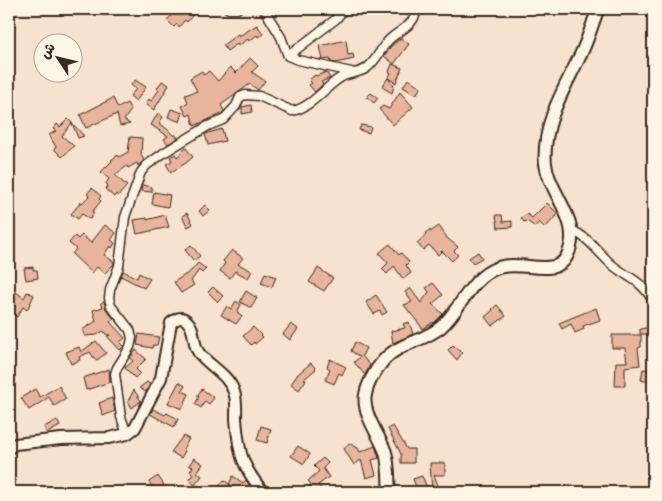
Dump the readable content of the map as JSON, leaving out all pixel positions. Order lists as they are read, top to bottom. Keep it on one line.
{"north":"top left"}
